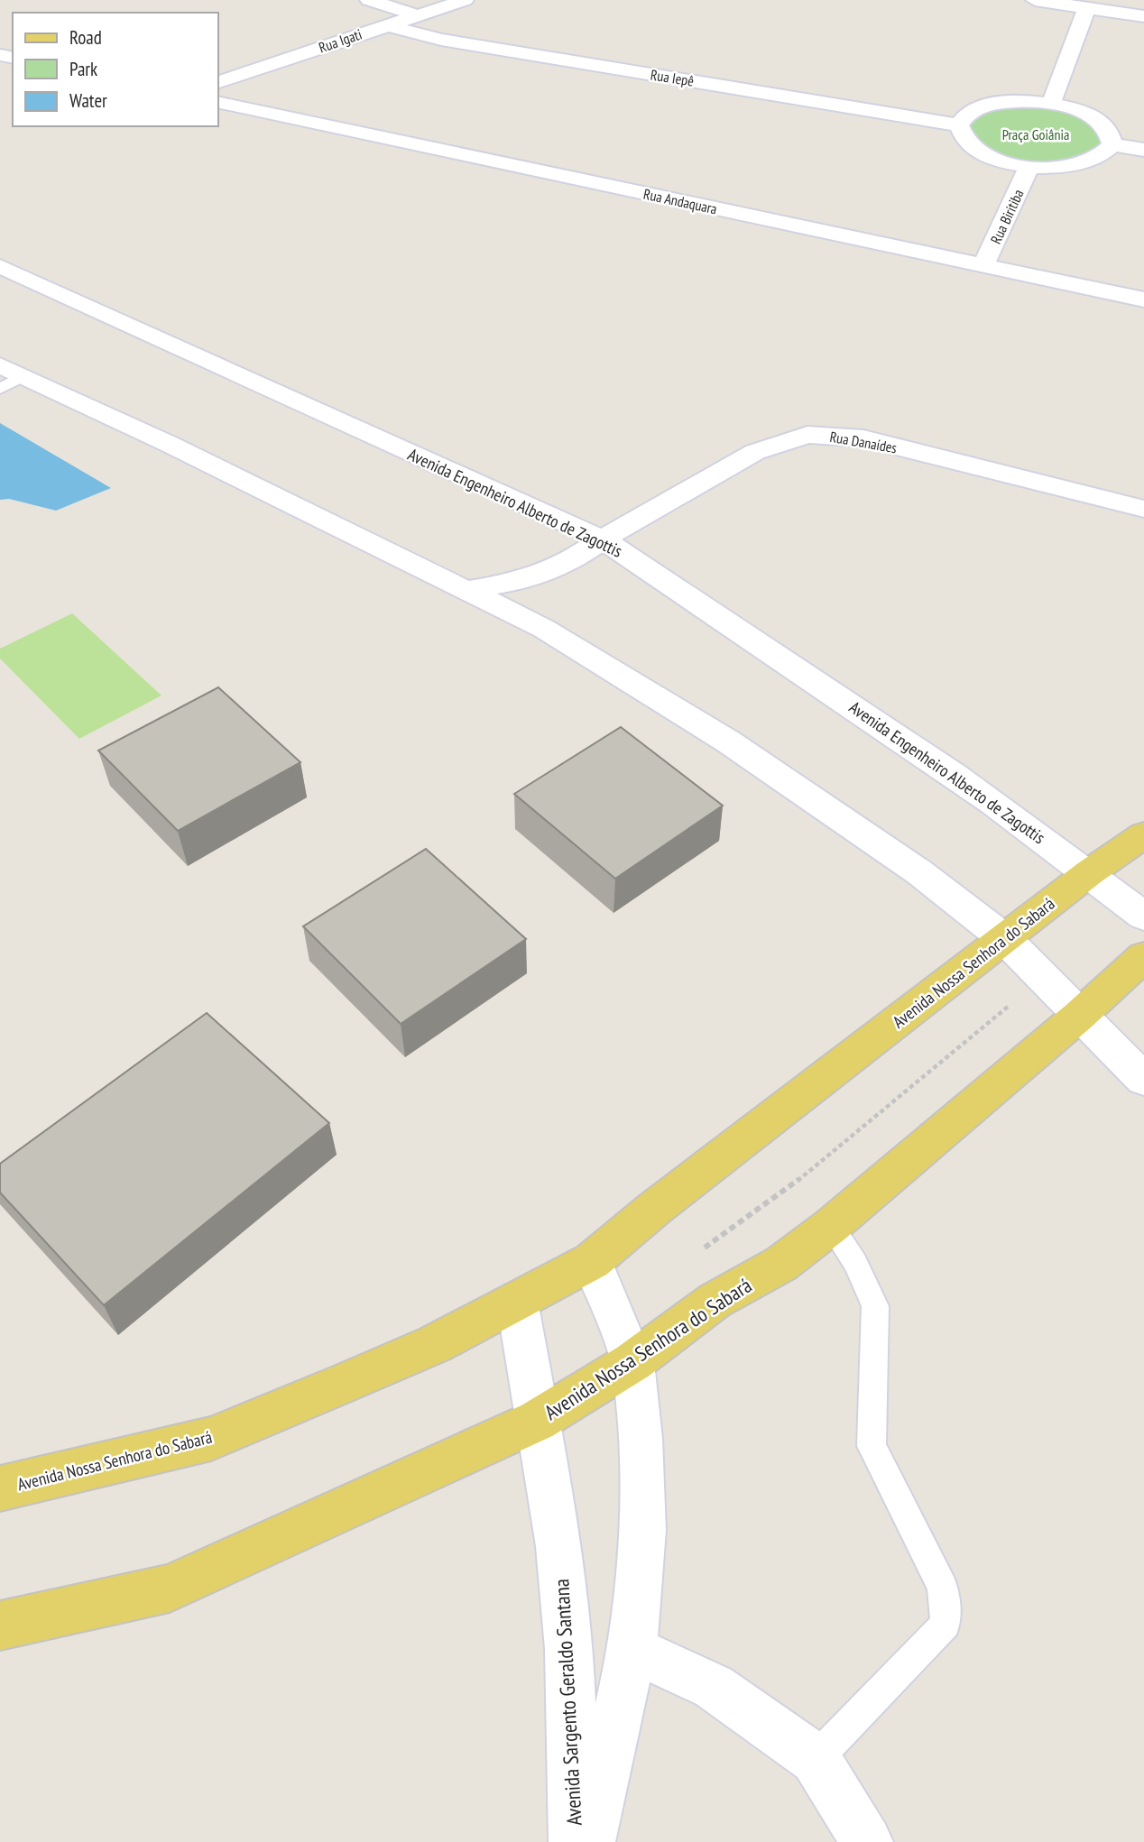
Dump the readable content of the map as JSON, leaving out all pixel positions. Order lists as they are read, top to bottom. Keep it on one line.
{"streets":{"main road":["Avenida Nossa Senhora do Sabará"],"street":["Rua Igati","Rua Iepê","Rua Andaquara","Rua Biritiba","Rua Danaídes","Avenida Engenheiro Alberto de Zagottis","Avenida Sargento Geraldo Santana"]},"crossings":[["Rua Igati","Rua Iepê"],["Rua Andaquara","Rua Biritiba"],["Rua Danaídes","Avenida Engenheiro Alberto de Zagottis"],["Avenida Engenheiro Alberto de Zagottis","Avenida Nossa Senhora do Sabará"],["Avenida Nossa Senhora do Sabará","Avenida Sargento Geraldo Santana"]],"parks":["Praça Goiânia"],"legend":["Road","Park","Water"]}
